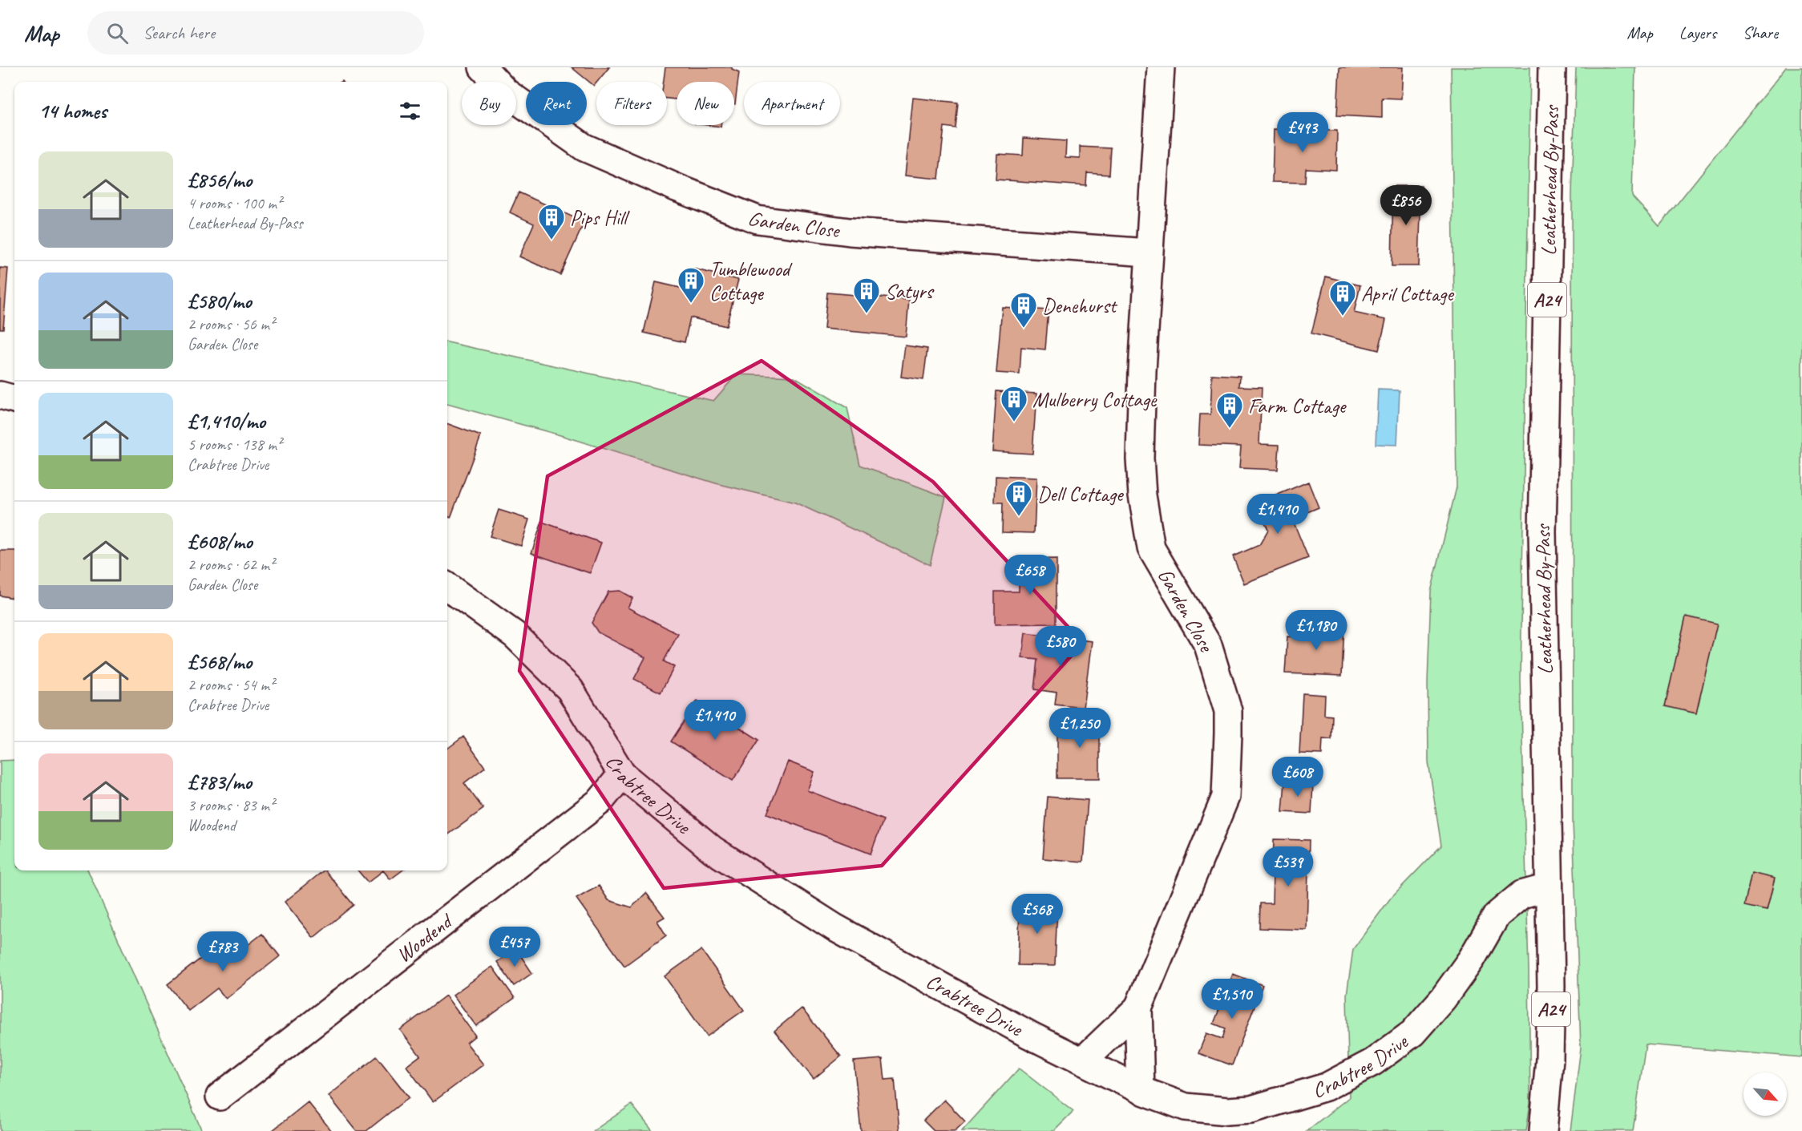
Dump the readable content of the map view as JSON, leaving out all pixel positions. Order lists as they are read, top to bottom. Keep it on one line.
{"streets":{"main road":["Leatherhead By-Pass","Garden Close","A24","Crabtree Drive","Woodend"]},"crossings":[["Leatherhead By-Pass","Crabtree Drive"],["Garden Close","Crabtree Drive"],["Crabtree Drive","Woodend"]],"places":{"building":["Pips Hill","Tumblewood Cottage","Satyrs","April Cottage","Denehurst","Mulberry Cottage","Farm Cottage","Dell Cottage"]},"north":"bottom right","page":{"header":"Map","search":"Search here","nav":["Map","Layers","Share"],"chip":["Buy","Rent","Filters","New","Apartment"],"heading":"14 homes","price":["£493","£856","£1,410","£658","£1,180","£580","£1,410","£1,250","£608","£539","£568","£457","£783","£1,510"],"list":[{"name":"£856/mo","note":"4 rooms · 100 m² · Leatherhead By-Pass"},{"name":"£580/mo","note":"2 rooms · 56 m² · Garden Close"},{"name":"£1,410/mo","note":"5 rooms · 138 m² · Crabtree Drive"},{"name":"£608/mo","note":"2 rooms · 62 m² · Garden Close"},{"name":"£568/mo","note":"2 rooms · 54 m² · Crabtree Drive"},{"name":"£783/mo","note":"3 rooms · 83 m² · Woodend"}]}}
